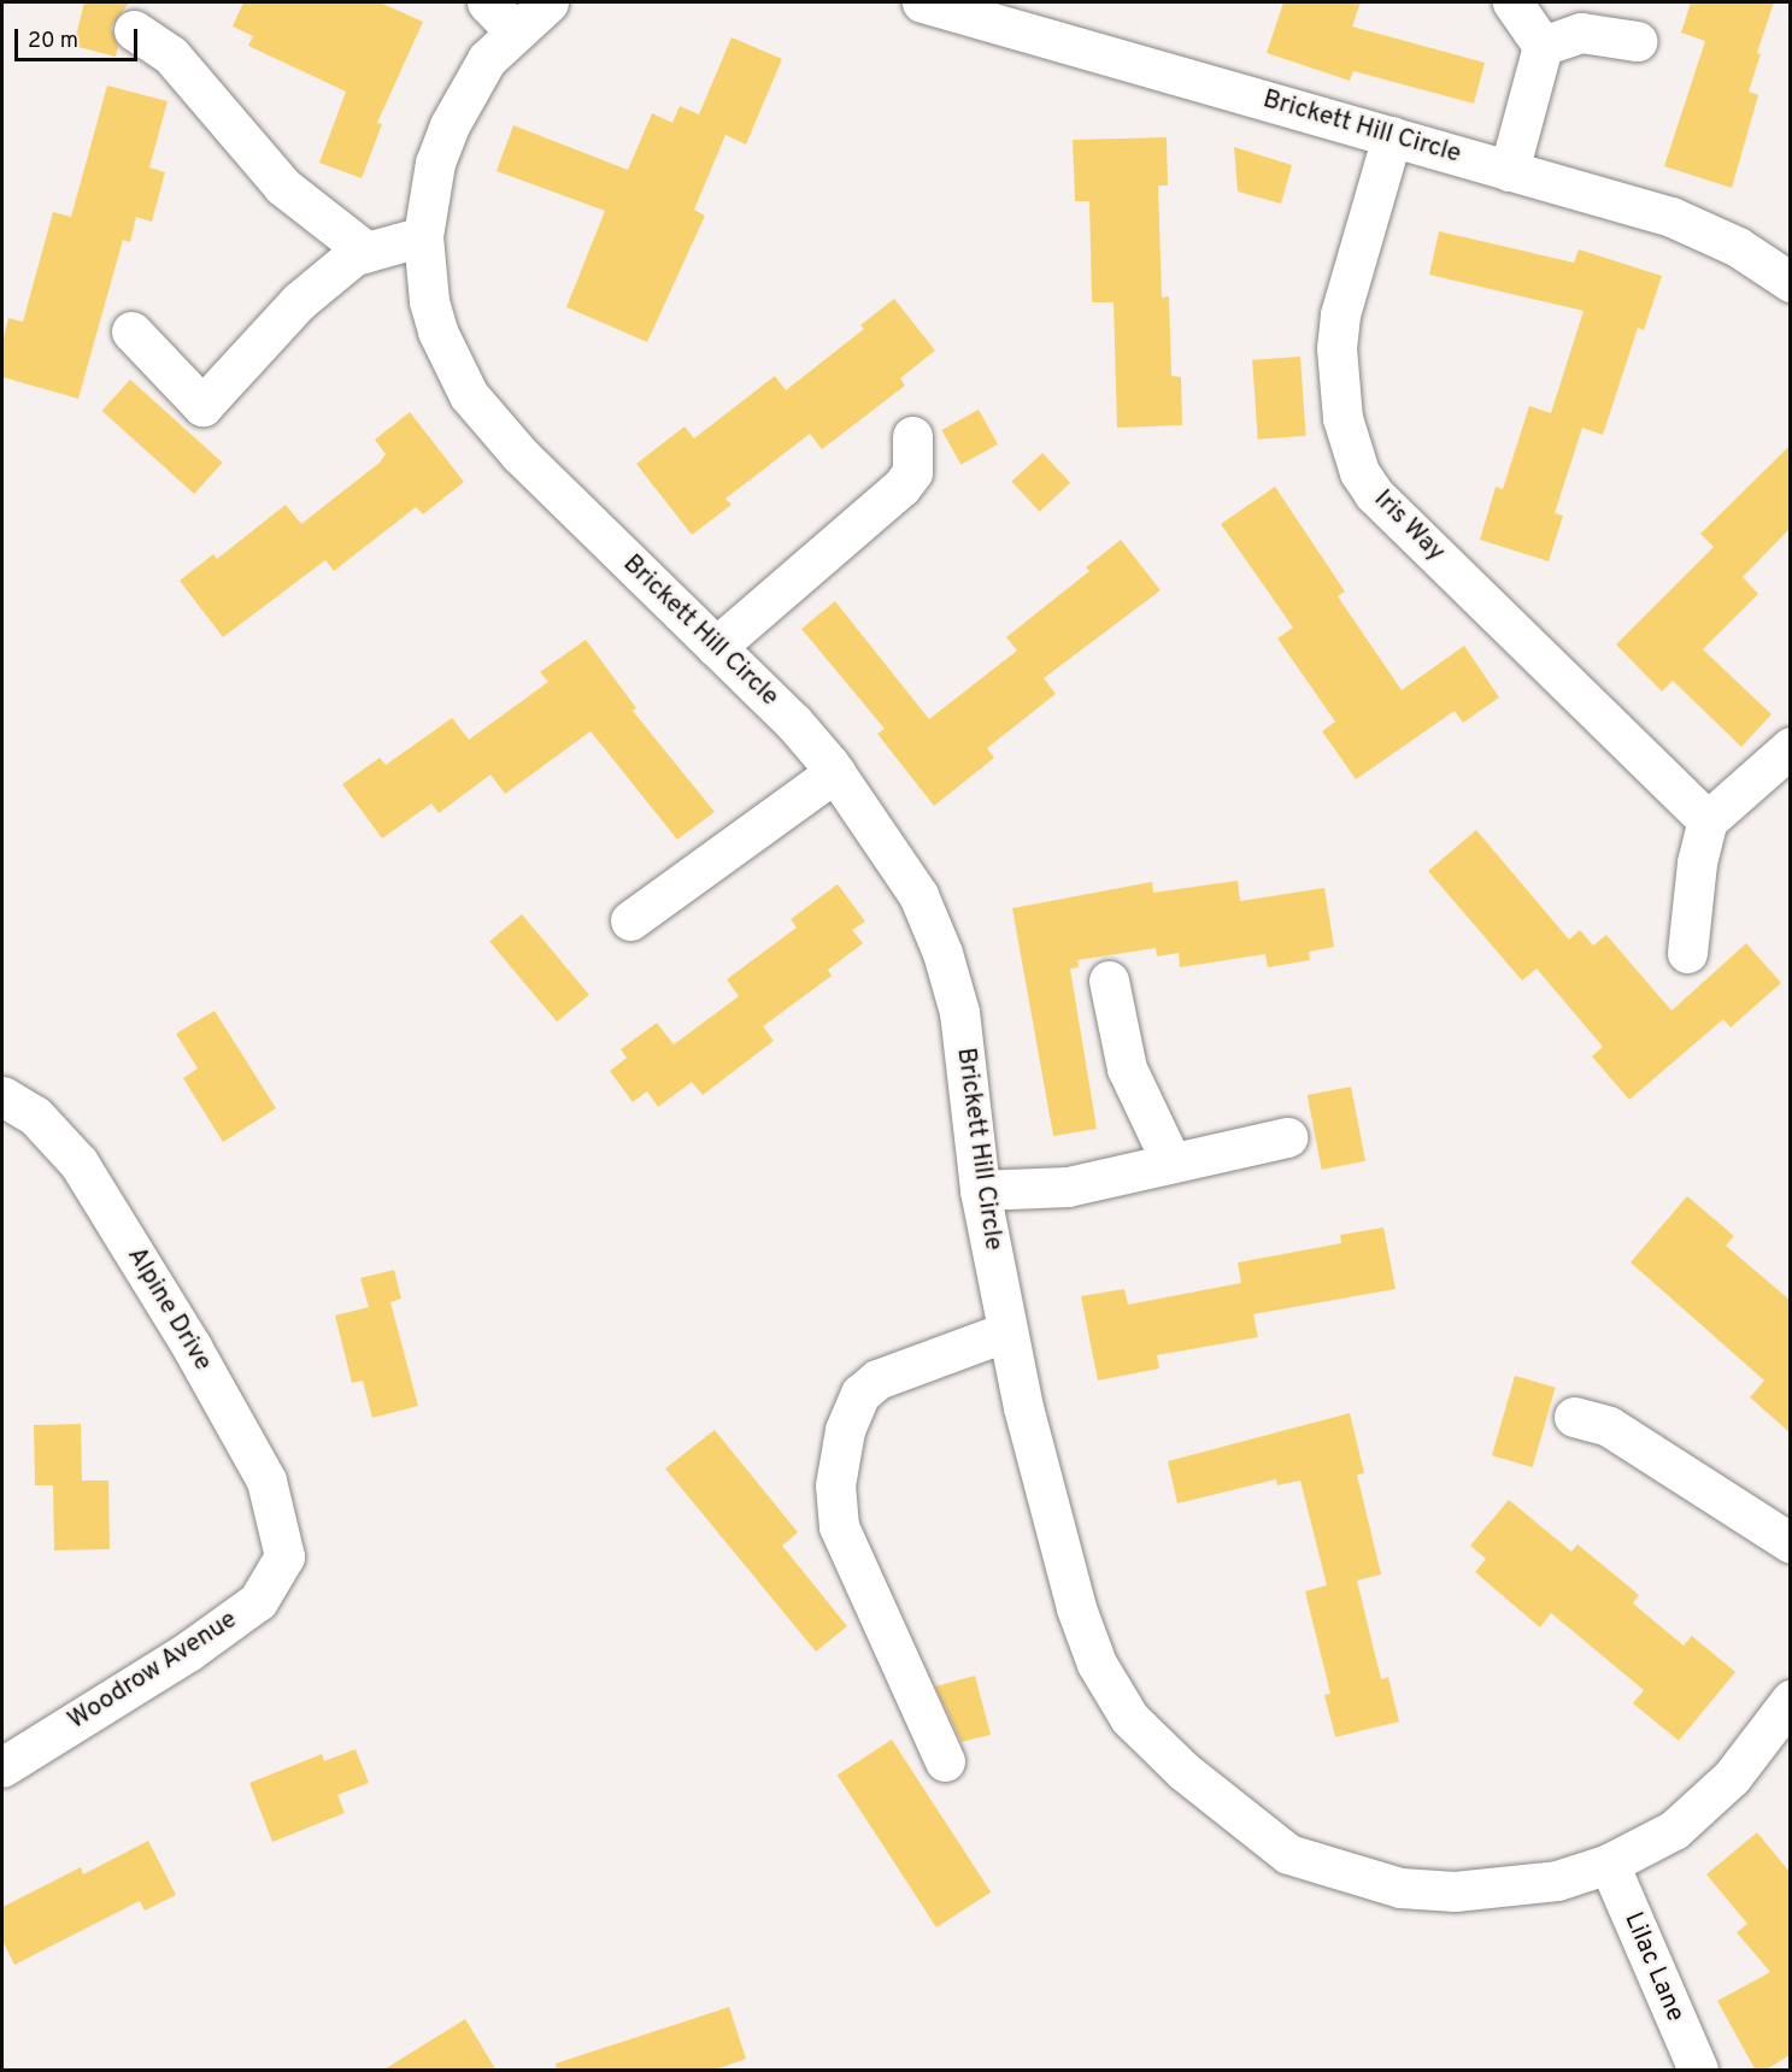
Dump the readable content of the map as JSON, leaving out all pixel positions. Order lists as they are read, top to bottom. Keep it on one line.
{"streets":{"street":["Brickett Hill Circle","Iris Way","Alpine Drive","Woodrow Avenue","Lilac Lane"]},"crossings":[["Brickett Hill Circle","Iris Way"],["Brickett Hill Circle","Lilac Lane"],["Alpine Drive","Woodrow Avenue"]],"scale_bar":"20 m"}
